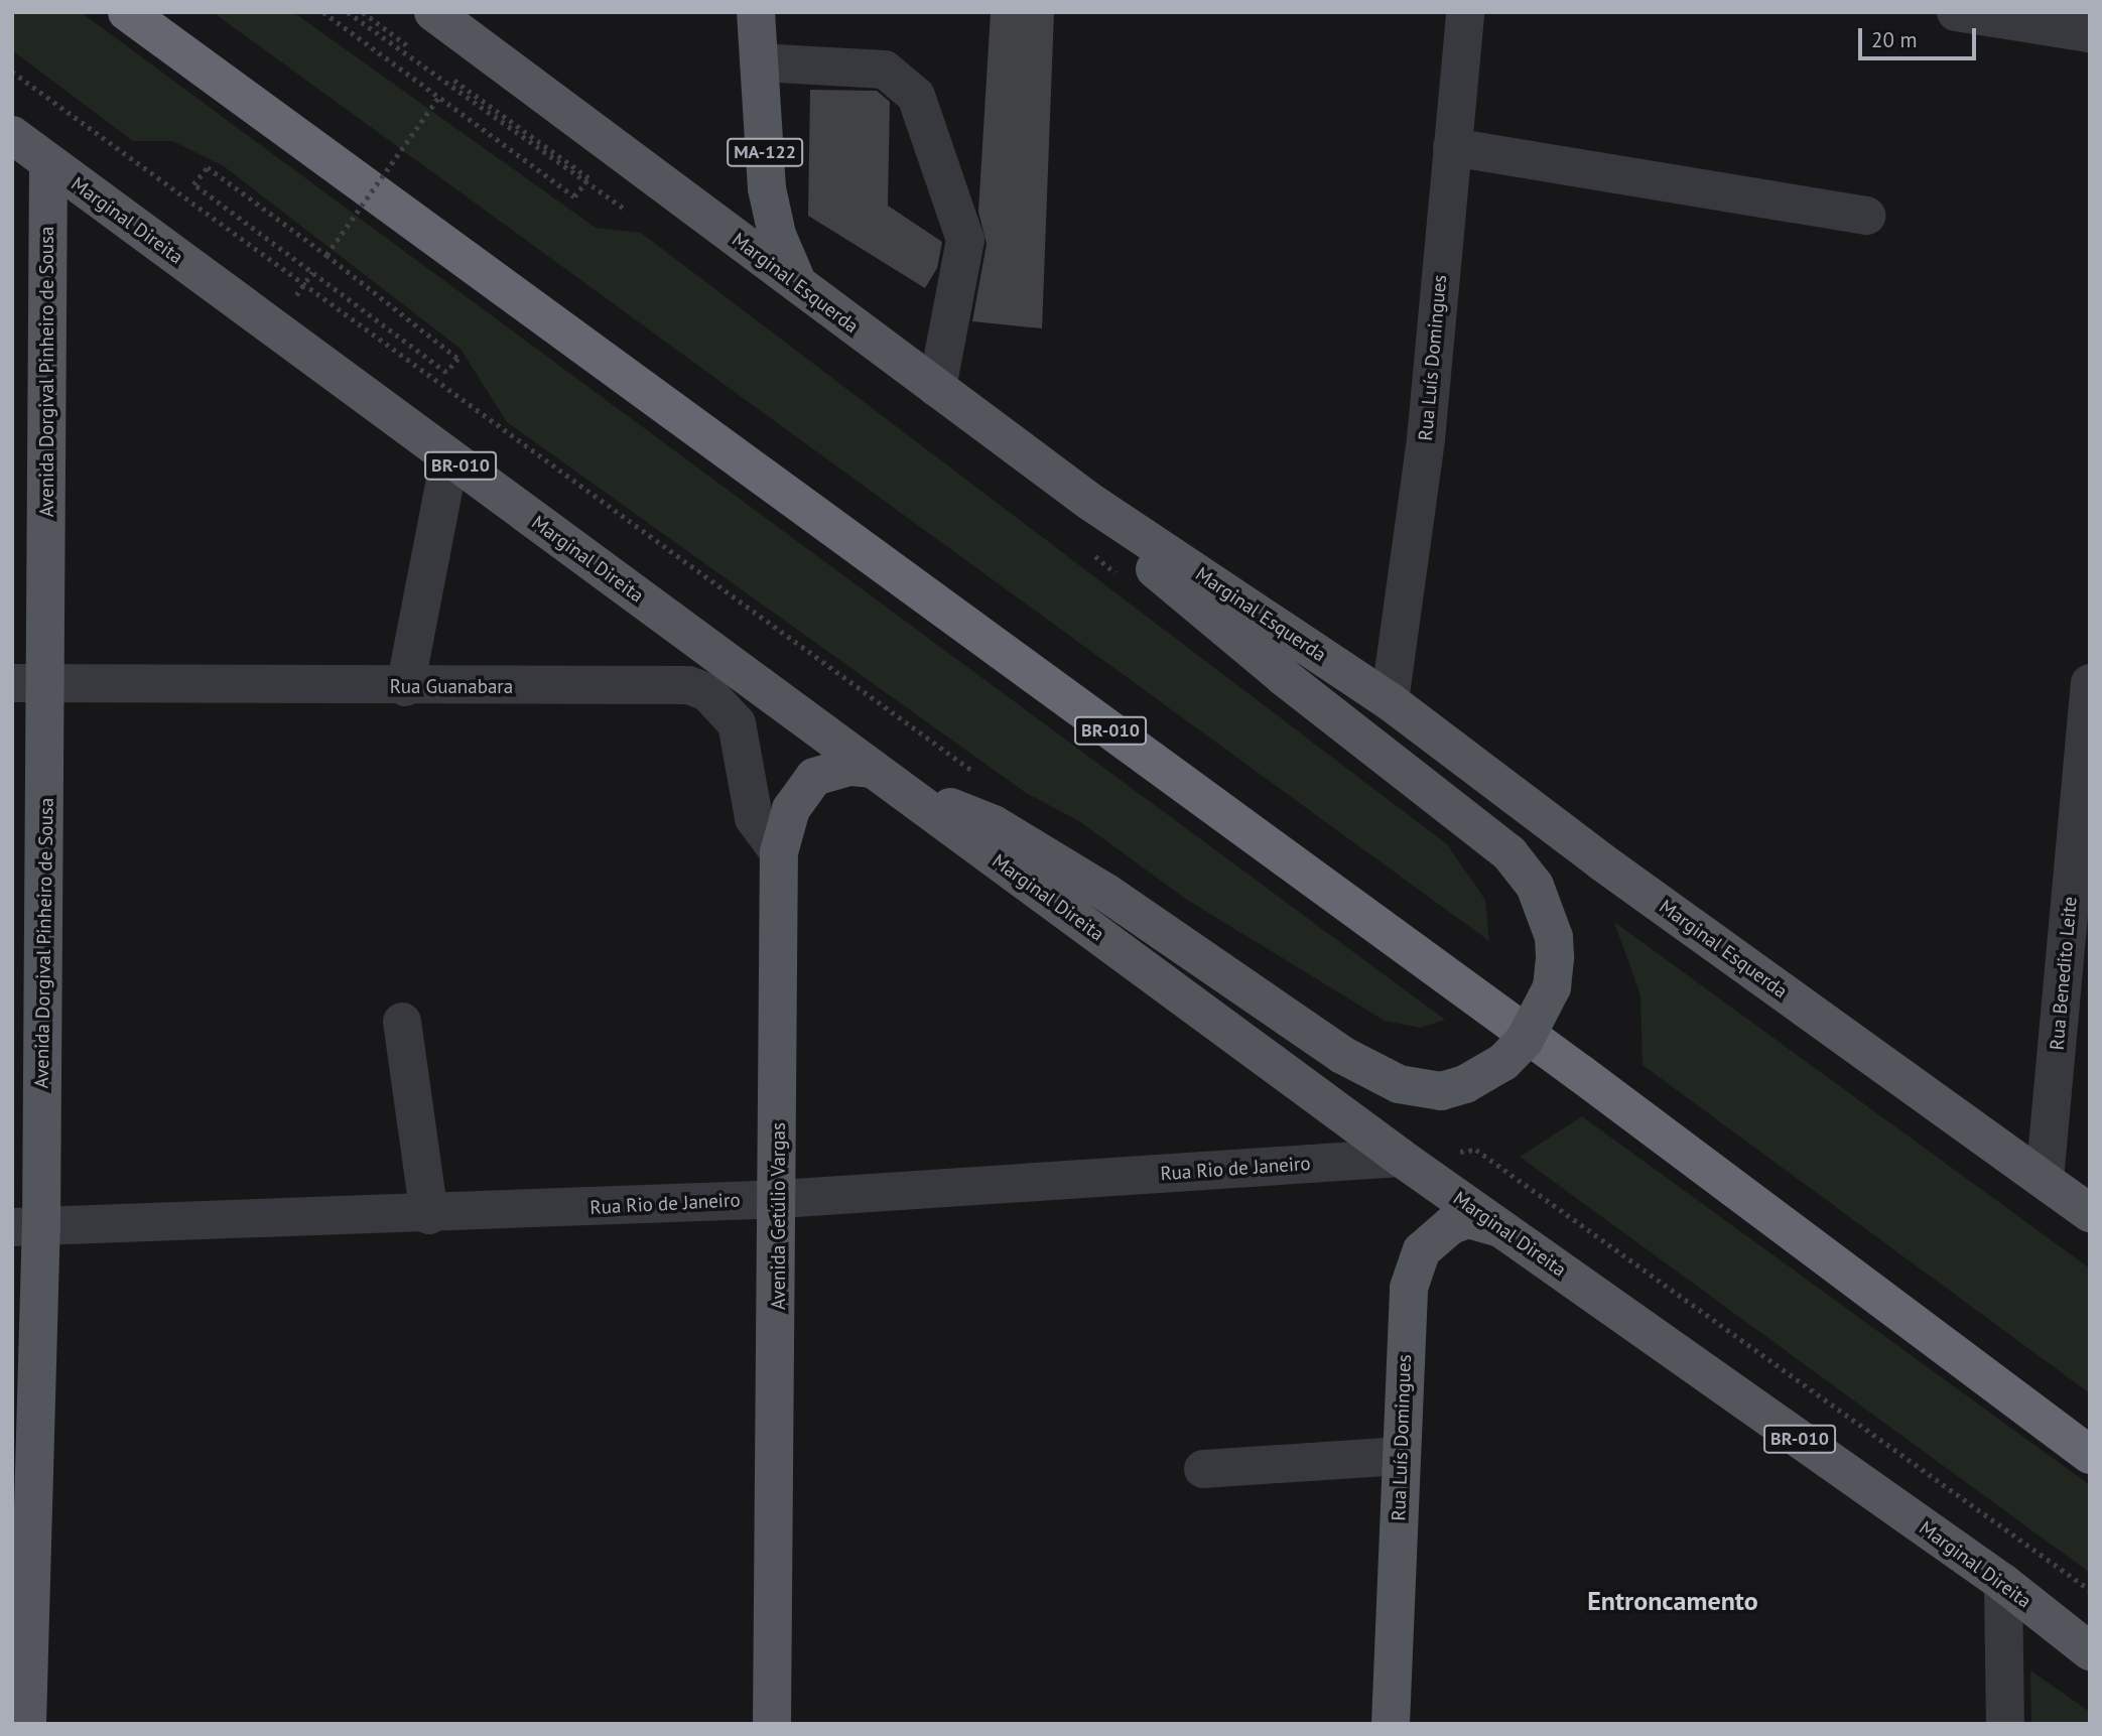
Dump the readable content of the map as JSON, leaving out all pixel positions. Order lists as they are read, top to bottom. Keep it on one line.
{"streets":{"highway":["BR-010"],"main road":["MA-122","Marginal Direita","Marginal Esquerda","Rua Luís Domingues","Avenida Dorgival Pinheiro de Sousa","Avenida Getúlio Vargas"],"street":["Rua Guanabara","Rua Benedito Leite","Rua Rio de Janeiro"]},"crossings":[["MA-122","Marginal Esquerda"],["Marginal Direita","Rua Luís Domingues"],["Marginal Direita","Avenida Dorgival Pinheiro de Sousa"],["Marginal Direita","Rua Rio de Janeiro"],["Marginal Direita","Avenida Getúlio Vargas"],["Marginal Esquerda","Rua Luís Domingues"],["Marginal Esquerda","Rua Benedito Leite"],["Avenida Dorgival Pinheiro de Sousa","Rua Guanabara"],["Avenida Dorgival Pinheiro de Sousa","Rua Rio de Janeiro"],["Rua Guanabara","Avenida Getúlio Vargas"],["Rua Rio de Janeiro","Avenida Getúlio Vargas"]],"districts":["Entroncamento"],"scale_bar":"20 m"}
